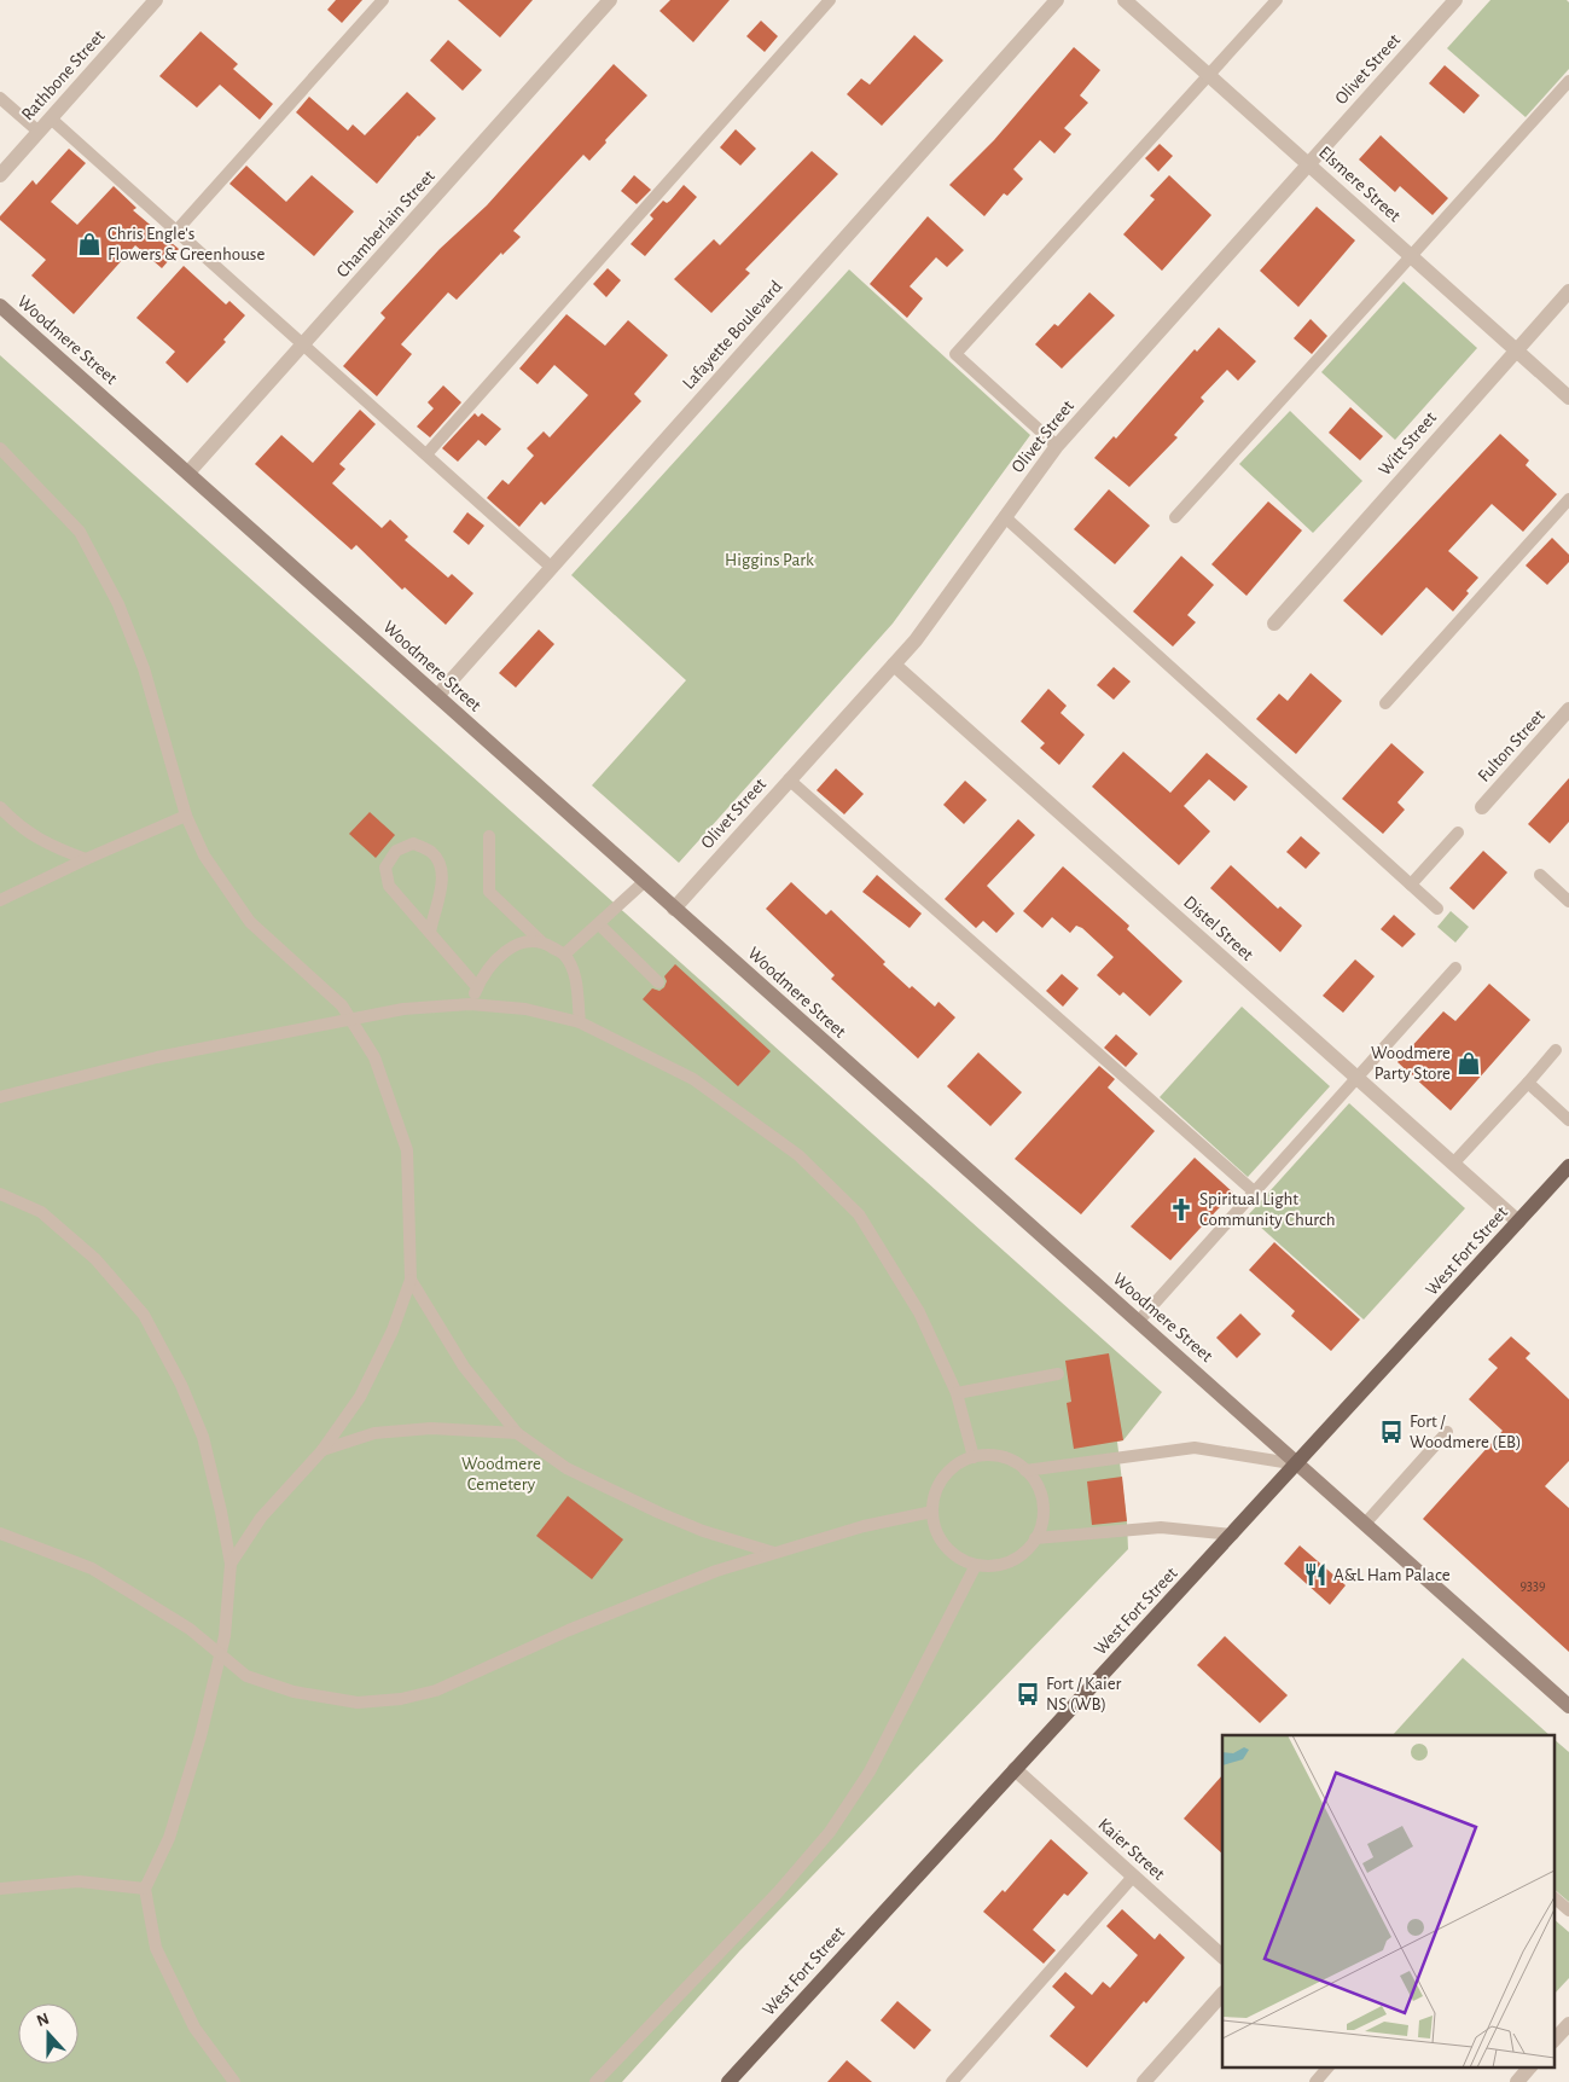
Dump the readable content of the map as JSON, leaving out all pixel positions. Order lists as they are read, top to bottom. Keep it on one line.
{"streets":{"main road":["West Fort Street"],"street":["Olivet Street","Rathbone Street","Elsmere Street","Chamberlain Street","Lafayette Boulevard","Woodmere Street","Witt Street","Fulton Street","Distel Street","Kaier Street"]},"crossings":[["Olivet Street","Elsmere Street"],["Olivet Street","Woodmere Street"],["Olivet Street","Distel Street"],["Elsmere Street","Witt Street"],["Chamberlain Street","Woodmere Street"],["Lafayette Boulevard","Woodmere Street"],["Woodmere Street","West Fort Street"],["Distel Street","West Fort Street"],["West Fort Street","Kaier Street"]],"parks":["Higgins Park","Woodmere Cemetery"],"places":{"shop":["Chris Engle's Flowers & Greenhouse","Woodmere Party Store"],"church":["Spiritual Light Community Church"],"bus stop":["Fort / Woodmere (EB)","Fort / Kaier NS (WB)"],"restaurant":["A&L Ham Palace"]},"house_numbers":["9339"],"north":"top"}
